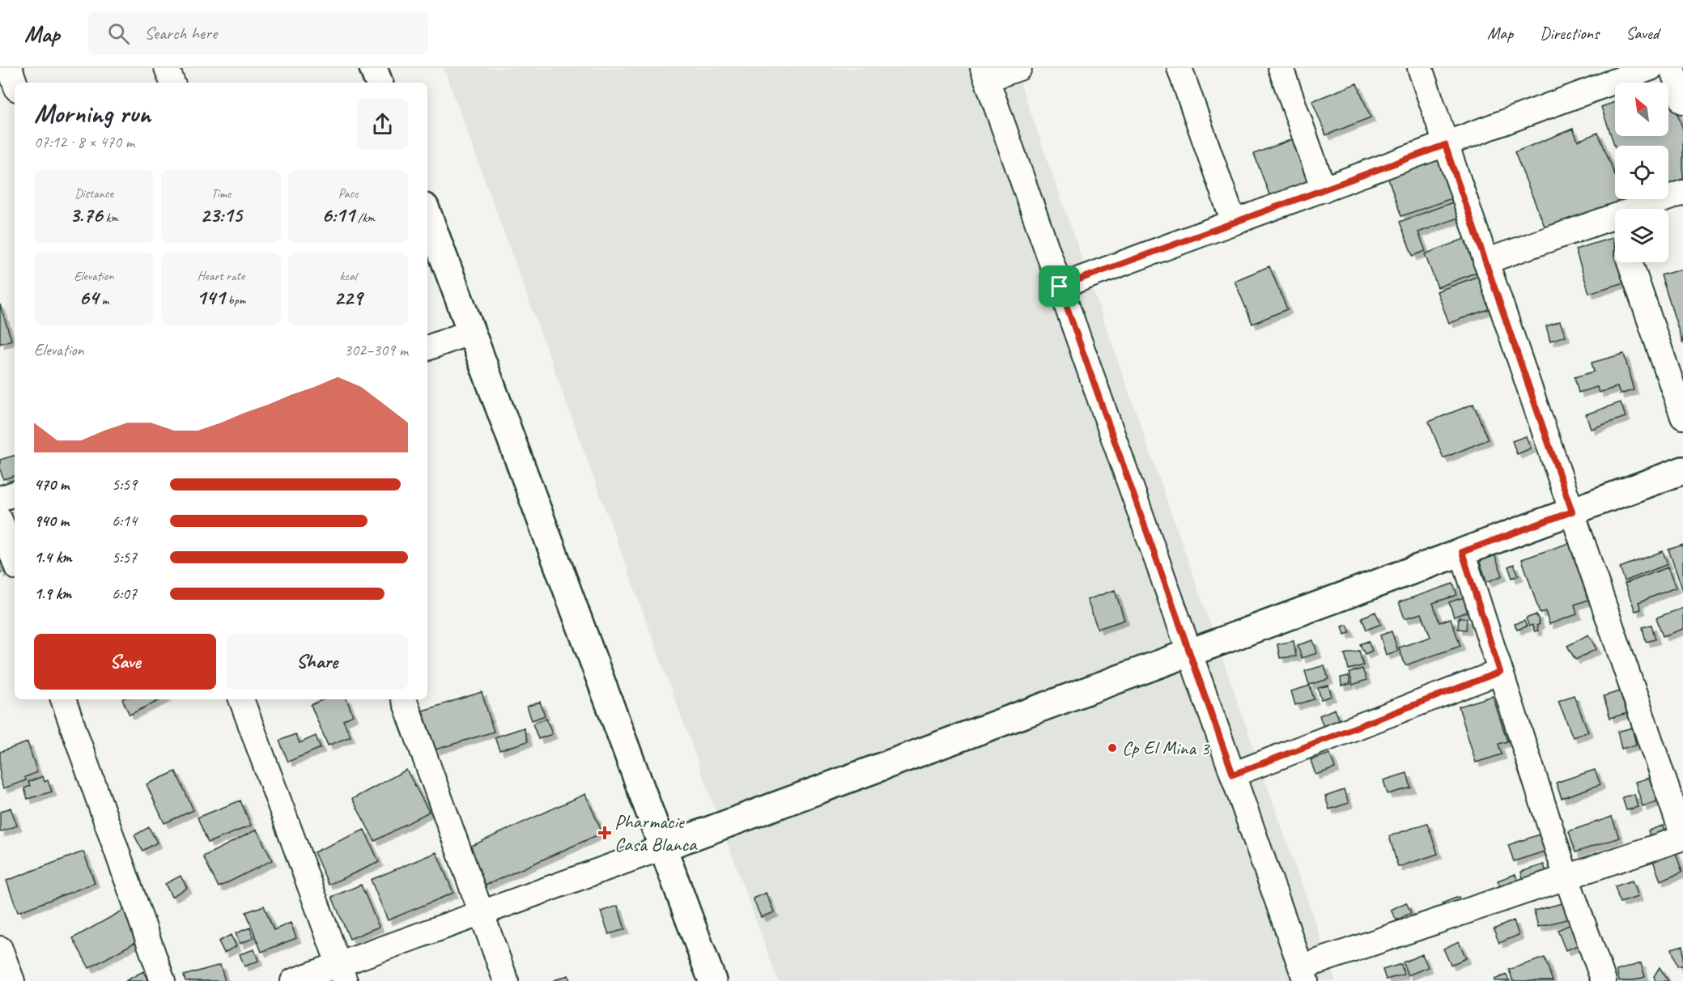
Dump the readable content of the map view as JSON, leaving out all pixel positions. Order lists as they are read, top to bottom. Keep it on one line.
{"places":{"other":["Cp El Mina 3"],"health":["Pharmacie Casa Blanca"]},"north":"top left","page":{"header":"Map","search":"Search here","nav":["Map","Directions","Saved"],"heading":["Morning run","07:12 · 8 × 470 m"],"stats":[["Distance","3.76 km"],["Time","23:15"],["Pace","6:11 /km"],["Elevation","64 m"],["Heart rate","141 bpm"],["kcal","229"]],"chart":["Elevation","302–309 m"],"list":[{"name":"470 m","note":"5:59"},{"name":"940 m","note":"6:14"},{"name":"1.4 km","note":"5:57"},{"name":"1.9 km","note":"6:07"}],"buttons":["Save","Share"]}}
